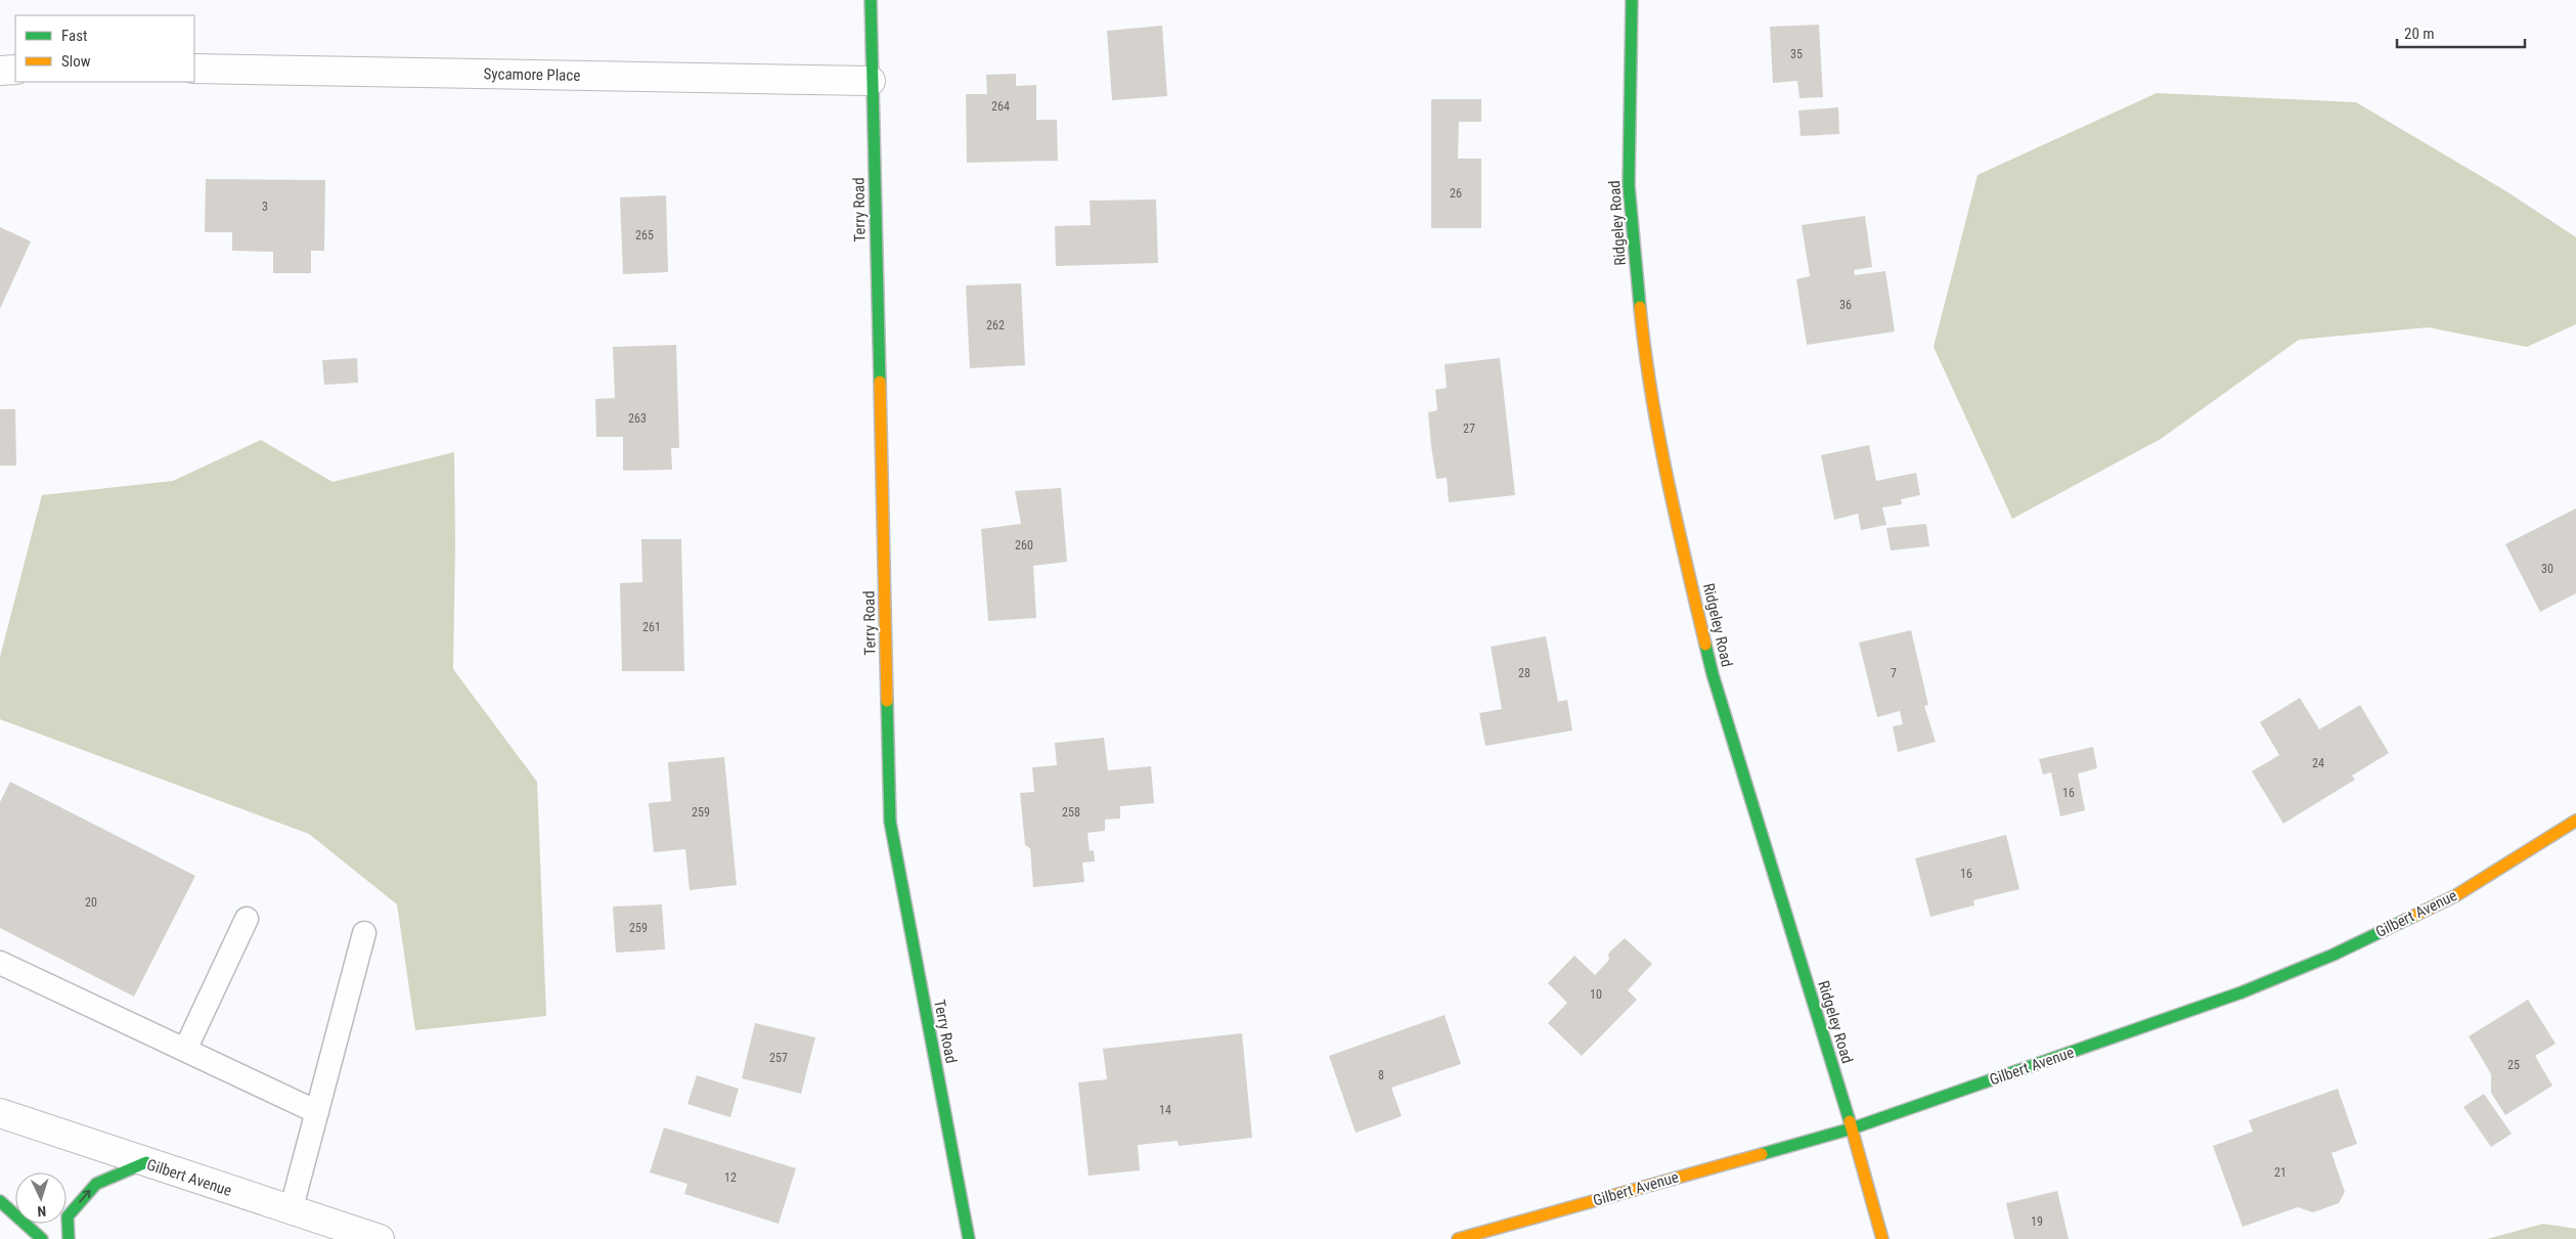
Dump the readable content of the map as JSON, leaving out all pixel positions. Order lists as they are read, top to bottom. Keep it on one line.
{"streets":{"street":["Sycamore Place","Terry Road","Ridgeley Road","Gilbert Avenue"]},"crossings":[["Sycamore Place","Terry Road"],["Ridgeley Road","Gilbert Avenue"]],"house_numbers":["35","264","26","3","265","36","262","263","27","260","30","261","28","7","24","16","259","258","16","20","259","10","257","25","8","14","21","12","19"],"legend":["Fast","Slow"],"scale_bar":"20 m","north":"bottom"}
